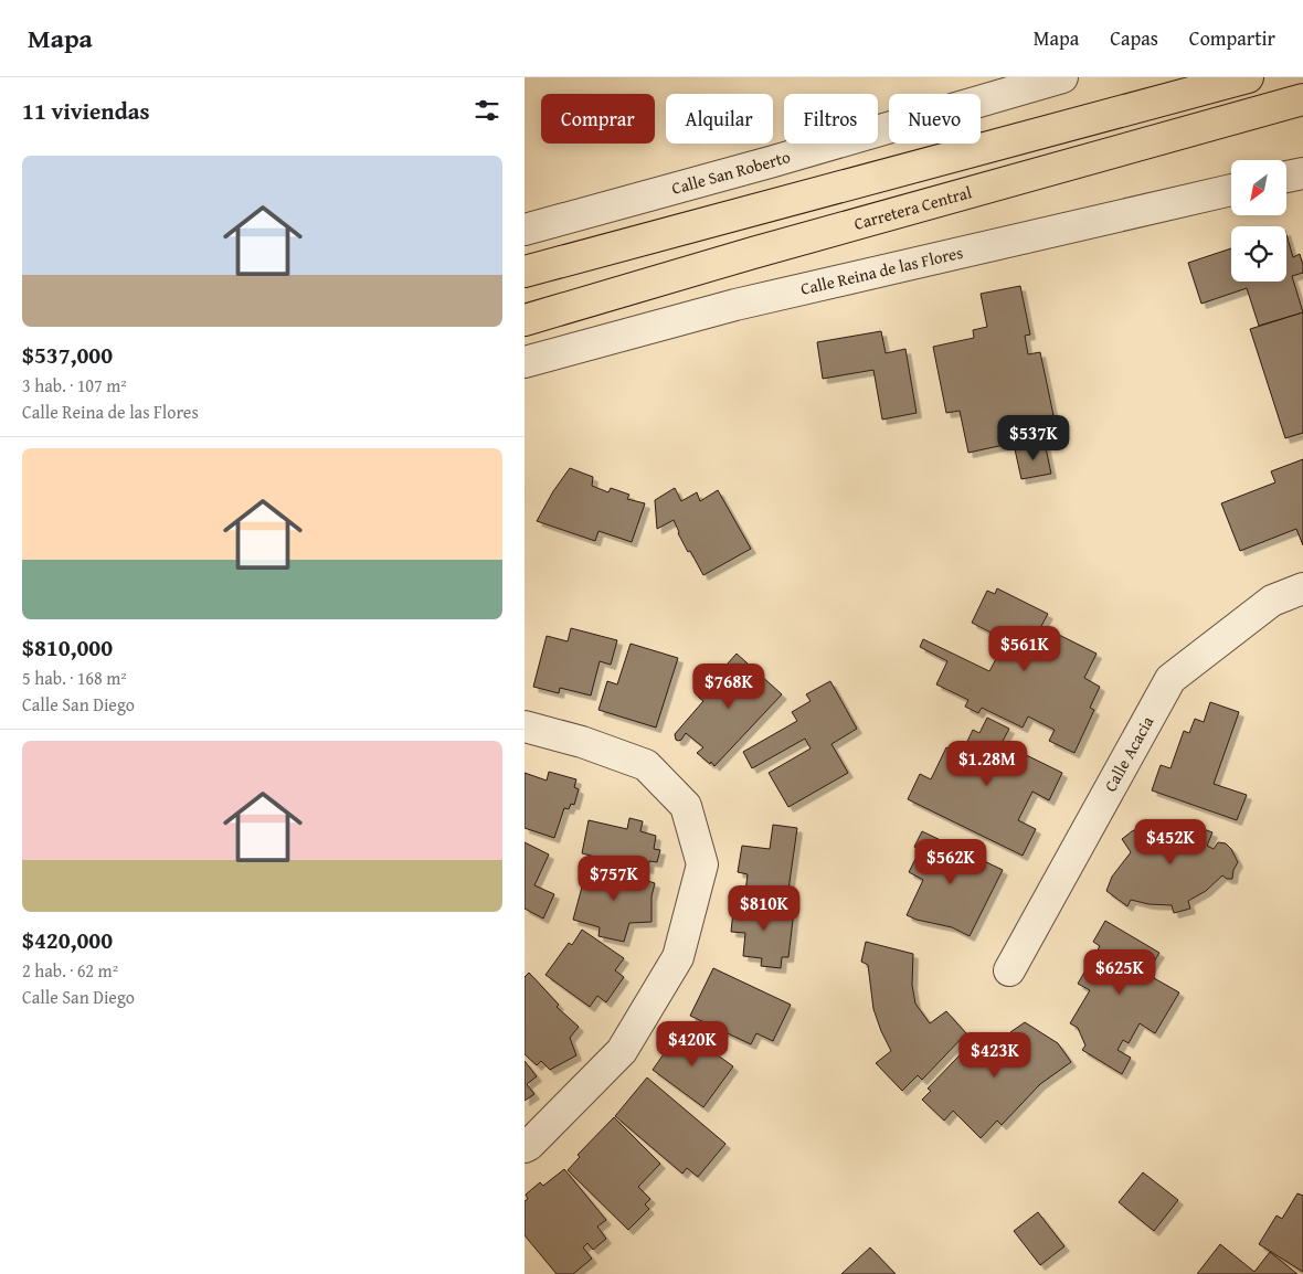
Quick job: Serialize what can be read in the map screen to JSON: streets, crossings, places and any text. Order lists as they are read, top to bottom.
{
  "streets": {
    "highway": ["Carretera Central"],
    "street": ["Calle San Roberto", "Calle Reina de las Flores", "Calle Acacia"]
  },
  "north": "bottom left",
  "page": {
    "header": "Mapa",
    "nav": ["Mapa", "Capas", "Compartir"],
    "heading": "11 viviendas",
    "chip": [
      "Comprar",
      "Alquilar",
      "Filtros",
      "Nuevo"
    ],
    "list": [
      {
        "name": "$537,000",
        "note": "3 hab. · 107 m² · Calle Reina de las Flores"
      },
      {
        "name": "$810,000",
        "note": "5 hab. · 168 m² · Calle San Diego"
      },
      {
        "name": "$420,000",
        "note": "2 hab. · 62 m² · Calle San Diego"
      }
    ],
    "price": [
      "$537K",
      "$561K",
      "$768K",
      "$1.28M",
      "$452K",
      "$562K",
      "$757K",
      "$810K",
      "$625K",
      "$420K",
      "$423K"
    ]
  }
}
